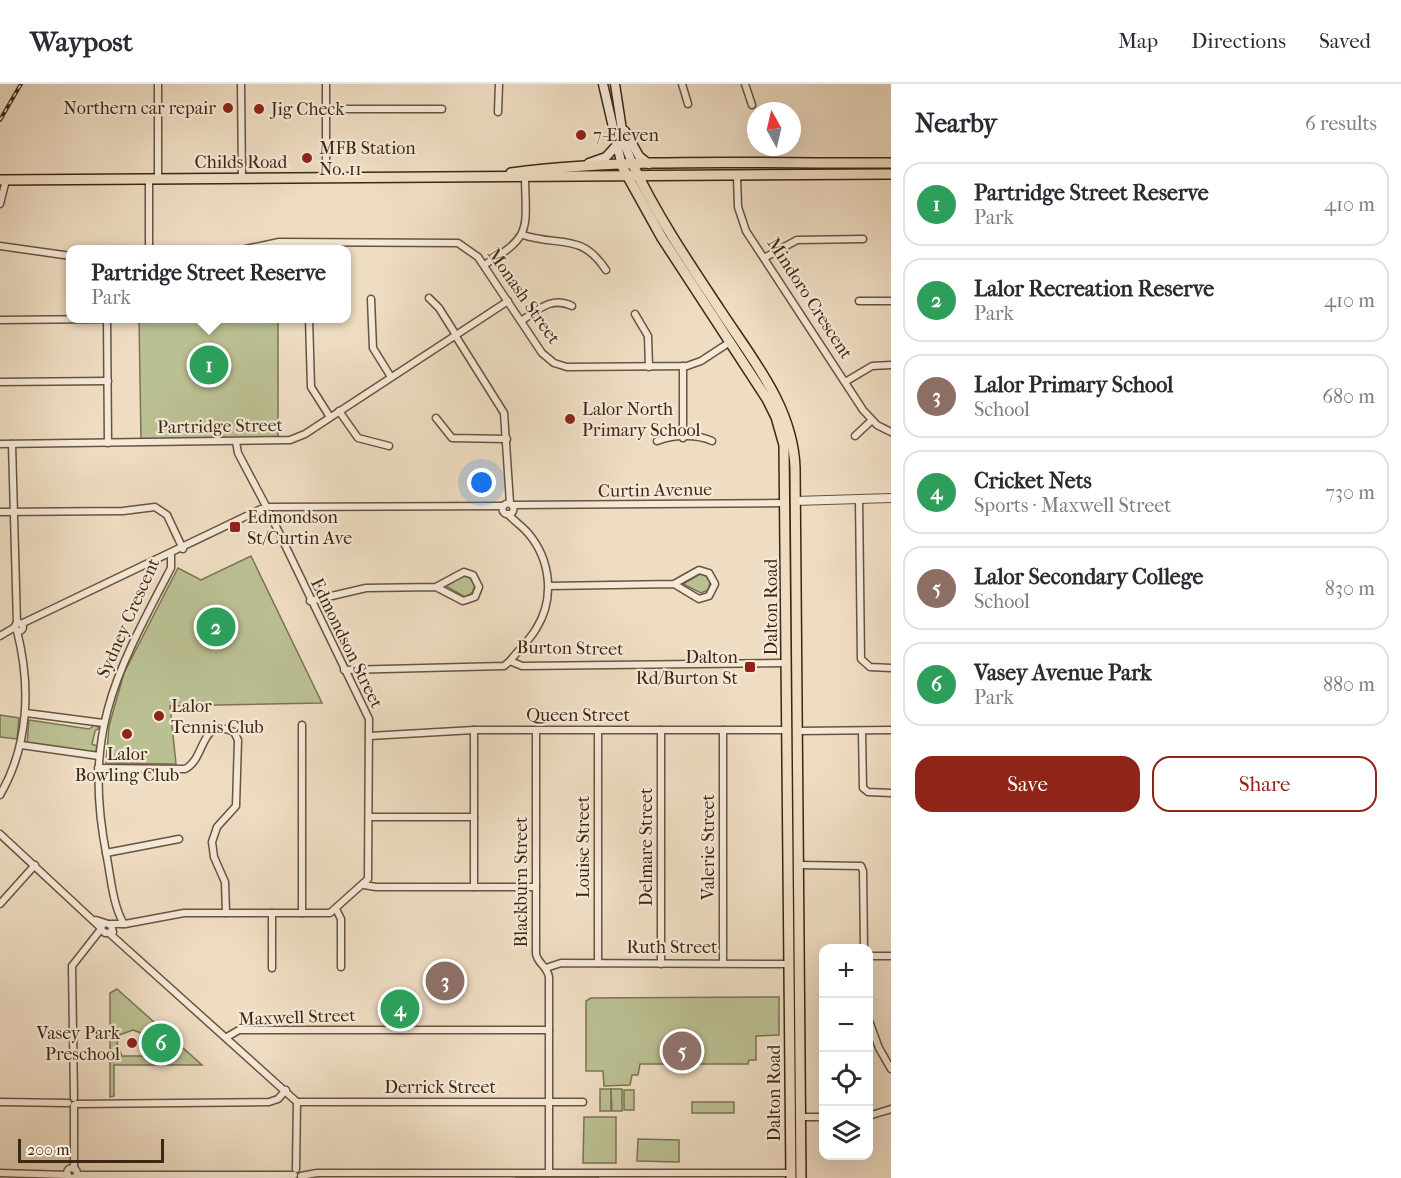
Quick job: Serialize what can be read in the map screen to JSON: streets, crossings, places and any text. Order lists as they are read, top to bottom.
{
  "streets": {
    "main road": ["Childs Road", "Mindoro Crescent", "Dalton Road"],
    "street": [
      "Monash Street",
      "Partridge Street",
      "Curtin Avenue",
      "Sydney Crescent",
      "Edmondson Street",
      "Burton Street",
      "Queen Street",
      "Louise Street",
      "Delmare Street",
      "Valerie Street",
      "Blackburn Street",
      "Ruth Street",
      "Maxwell Street",
      "Derrick Street"
    ]
  },
  "crossings": [
    ["Childs Road", "Mindoro Crescent"],
    ["Childs Road", "Dalton Road"],
    ["Monash Street", "Partridge Street"],
    ["Monash Street", "Dalton Road"],
    ["Partridge Street", "Edmondson Street"],
    ["Curtin Avenue", "Dalton Road"],
    ["Dalton Road", "Burton Street"],
    ["Dalton Road", "Queen Street"],
    ["Dalton Road", "Ruth Street"],
    ["Edmondson Street", "Burton Street"],
    ["Edmondson Street", "Queen Street"],
    ["Queen Street", "Louise Street"],
    ["Queen Street", "Delmare Street"],
    ["Queen Street", "Valerie Street"],
    ["Queen Street", "Blackburn Street"],
    ["Louise Street", "Ruth Street"],
    ["Delmare Street", "Ruth Street"],
    ["Valerie Street", "Ruth Street"],
    ["Blackburn Street", "Ruth Street"],
    ["Blackburn Street", "Maxwell Street"],
    ["Blackburn Street", "Derrick Street"]
  ],
  "places": {
    "other": [
      "Northern car repair",
      "Jig Check",
      "7-Eleven",
      "MFB Station No. 11",
      "Lalor North Primary School",
      "Lalor Tennis Club",
      "Lalor Bowling Club",
      "Vasey Park Preschool"
    ],
    "transit": ["Edmondson St/Curtin Ave", "Dalton Rd/Burton St"]
  },
  "scale_bar": "200 m",
  "north": "top",
  "page": {
    "header": "Waypost",
    "nav": ["Map", "Directions", "Saved"],
    "heading": ["Nearby", "6 results"],
    "list": [
      {
        "mark": "1",
        "name": "Partridge Street Reserve",
        "note": "Park",
        "value": "410 m"
      },
      {
        "mark": "2",
        "name": "Lalor Recreation Reserve",
        "note": "Park",
        "value": "410 m"
      },
      {
        "mark": "3",
        "name": "Lalor Primary School",
        "note": "School",
        "value": "680 m"
      },
      {
        "mark": "4",
        "name": "Cricket Nets",
        "note": "Sports · Maxwell Street",
        "value": "730 m"
      },
      {
        "mark": "5",
        "name": "Lalor Secondary College",
        "note": "School",
        "value": "830 m"
      },
      {
        "mark": "6",
        "name": "Vasey Avenue Park",
        "note": "Park",
        "value": "880 m"
      }
    ],
    "popup": ["Partridge Street Reserve", "Park"],
    "pins": [
      "1",
      "2",
      "3",
      "4",
      "6",
      "5"
    ],
    "buttons": ["Save", "Share"],
    "map_buttons": ["+", "−"],
    "scale": "200 m"
  }
}
